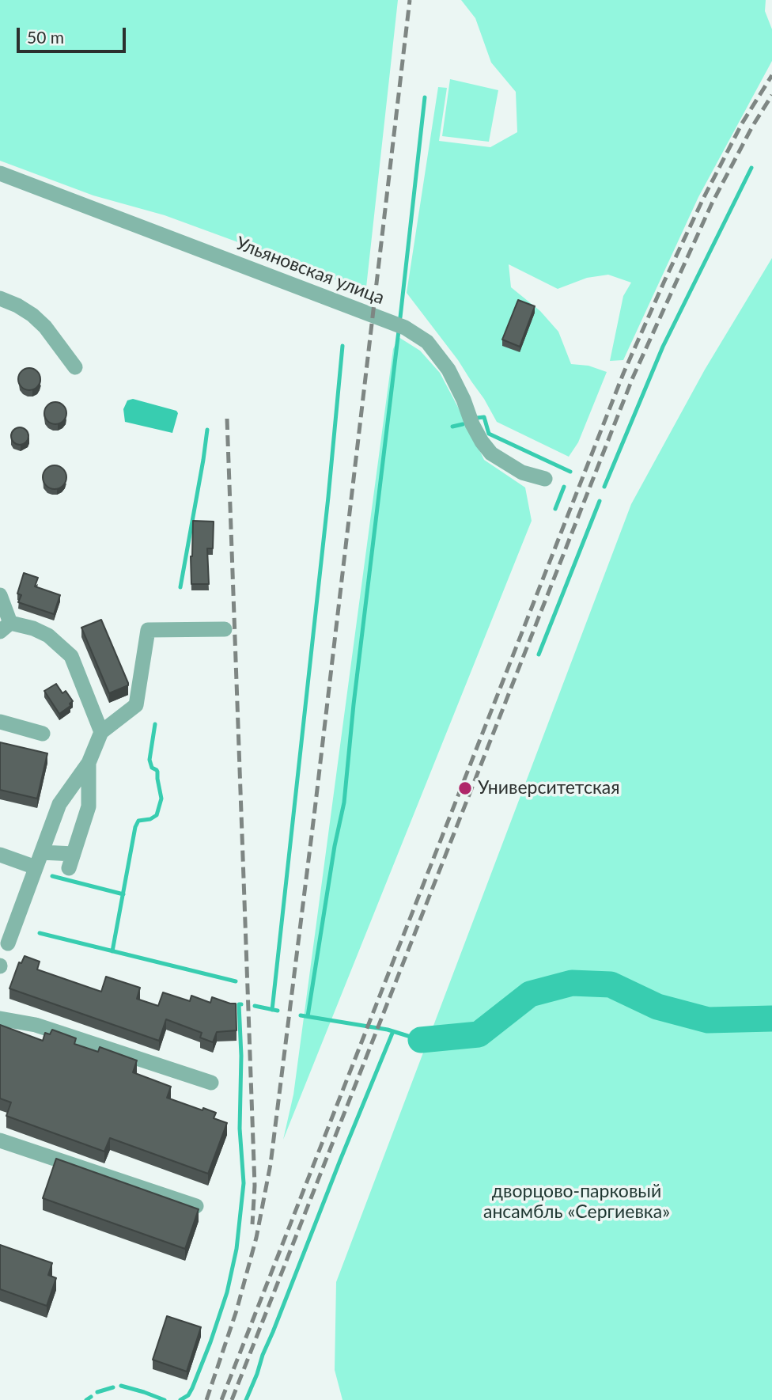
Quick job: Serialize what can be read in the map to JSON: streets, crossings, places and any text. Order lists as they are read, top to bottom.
{
  "streets": {
    "street": ["Ульяновская улица"]
  },
  "parks": ["дворцово-парковый ансамбль «Сергиевка»"],
  "places": ["Университетская"],
  "scale_bar": "50 m"
}
